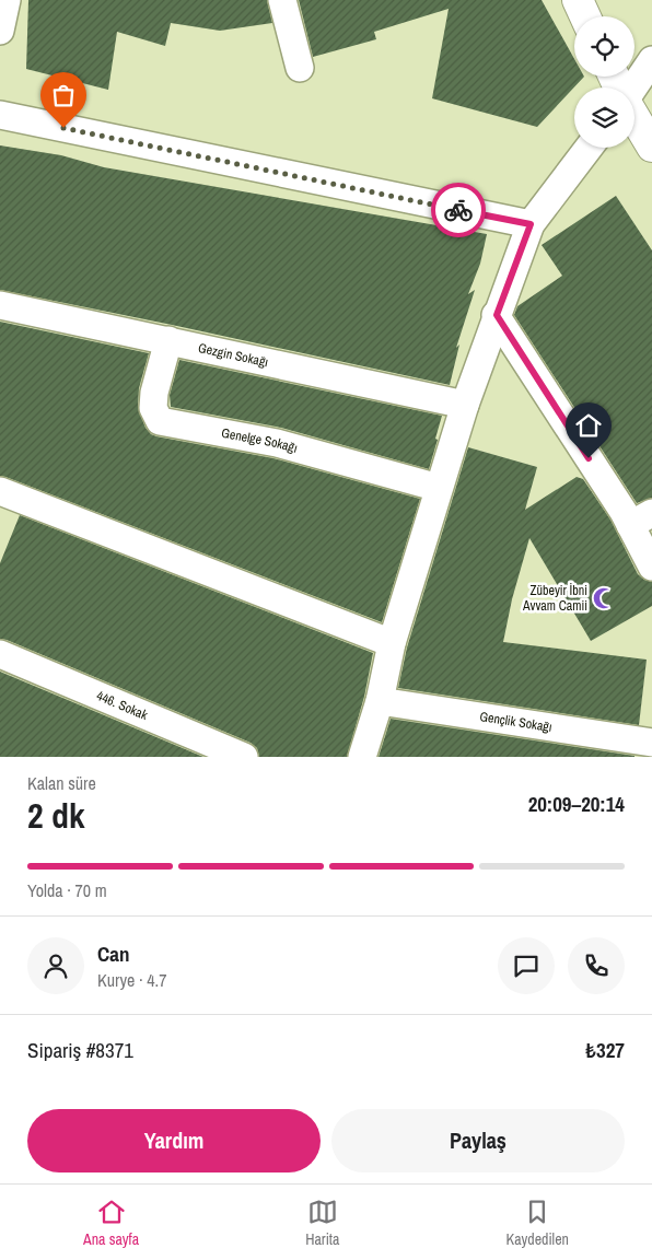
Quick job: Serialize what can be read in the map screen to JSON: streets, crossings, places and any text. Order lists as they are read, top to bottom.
{
  "streets": {
    "street": [
      "Gezgin Sokağı",
      "Genelge Sokağı",
      "446. Sokak",
      "Gençlik Sokağı"
    ]
  },
  "crossings": [
    ["Gezgin Sokağı", "Genelge Sokağı"]
  ],
  "places": {
    "mosque": ["Zübeyir İbni Avvam Camii"]
  },
  "page": {
    "heading": ["2 dk", "Kalan süre", "20:09–20:14"],
    "panel": [
      "Can",
      "Kurye · 4.7",
      "Sipariş #8371",
      "₺327"
    ],
    "bar": "Yolda · 70 m",
    "buttons": ["Yardım", "Paylaş"],
    "tabs": ["Ana sayfa", "Harita", "Kaydedilen"]
  }
}
